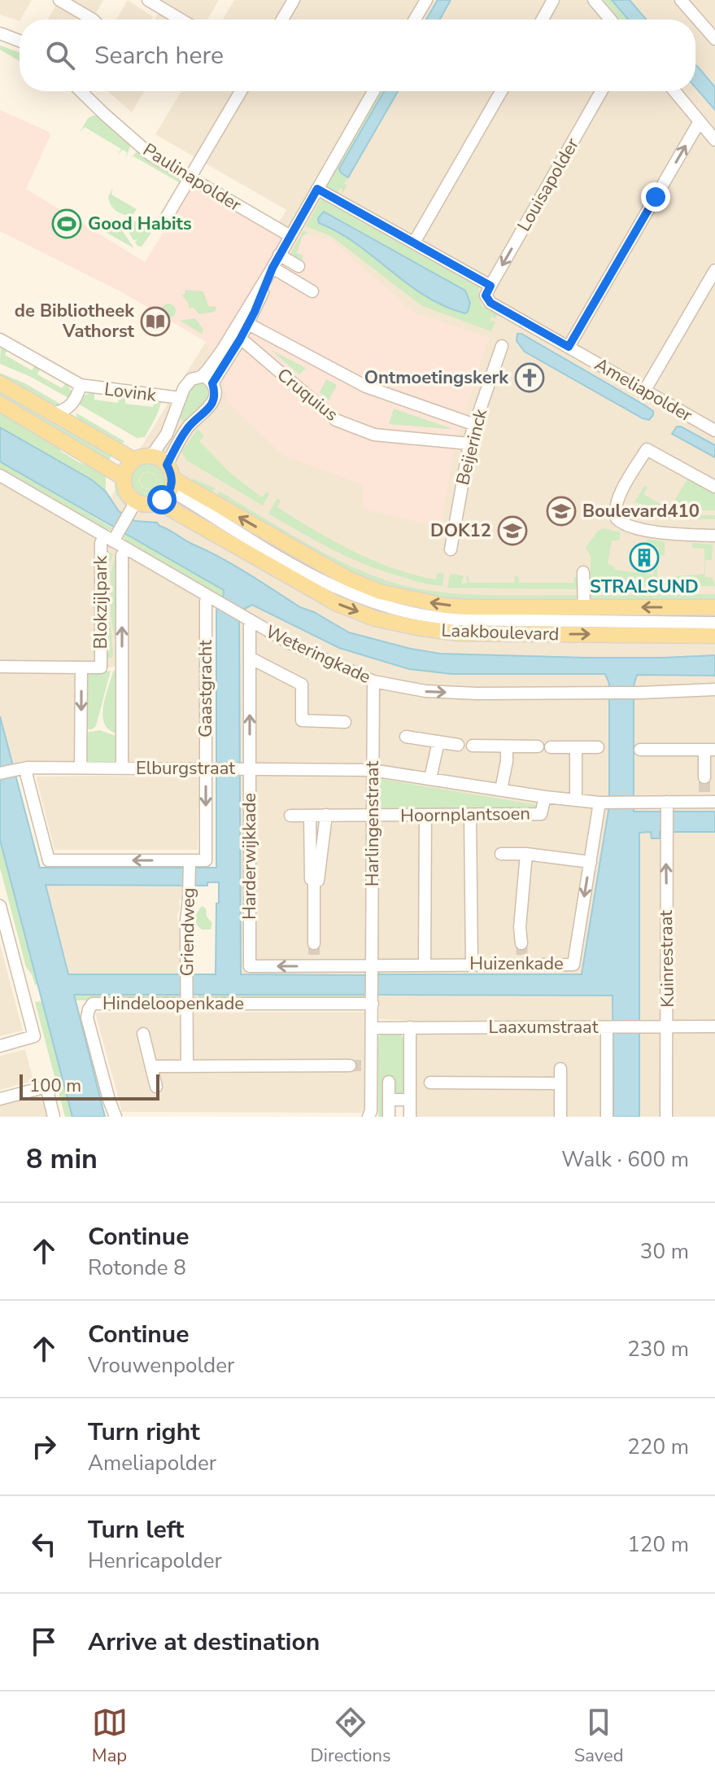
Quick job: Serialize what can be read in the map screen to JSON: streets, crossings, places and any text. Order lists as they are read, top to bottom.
{
  "streets": {
    "main road": ["Laakboulevard"],
    "street": [
      "Paulinapolder",
      "Louisapolder",
      "Ameliapolder",
      "Lovink",
      "Cruquius",
      "Beijerinck",
      "Blokzijlpark",
      "Weteringkade",
      "Gaastgracht",
      "Elburgstraat",
      "Hoornplantsoen",
      "Harlingenstraat",
      "Harderwijkkade",
      "Griendweg",
      "Kuinrestraat",
      "Huizenkade",
      "Hindeloopenkade",
      "Laaxumstraat"
    ]
  },
  "crossings": [
    ["Louisapolder", "Ameliapolder"],
    ["Cruquius", "Beijerinck"],
    ["Blokzijlpark", "Laakboulevard"],
    ["Blokzijlpark", "Weteringkade"],
    ["Blokzijlpark", "Elburgstraat"],
    ["Weteringkade", "Gaastgracht"],
    ["Weteringkade", "Harlingenstraat"],
    ["Weteringkade", "Harderwijkkade"],
    ["Gaastgracht", "Elburgstraat"],
    ["Gaastgracht", "Griendweg"],
    ["Elburgstraat", "Hoornplantsoen"],
    ["Elburgstraat", "Harlingenstraat"],
    ["Elburgstraat", "Harderwijkkade"],
    ["Hoornplantsoen", "Harlingenstraat"],
    ["Hoornplantsoen", "Kuinrestraat"],
    ["Hoornplantsoen", "Huizenkade"],
    ["Harlingenstraat", "Harderwijkkade"],
    ["Harlingenstraat", "Huizenkade"],
    ["Harderwijkkade", "Huizenkade"],
    ["Griendweg", "Hindeloopenkade"],
    ["Kuinrestraat", "Laaxumstraat"]
  ],
  "one_way": ["Kuinrestraat"],
  "places": {
    "sports": ["Good Habits"],
    "library": ["de Bibliotheek Vathorst"],
    "church": ["Ontmoetingskerk"],
    "school or university": ["Boulevard410", "DOK12"],
    "building": ["STRALSUND"]
  },
  "scale_bar": "100 m",
  "page": {
    "search": "Search here",
    "scale": "100 m",
    "heading": ["8 min", "Walk · 600 m"],
    "list": [
      ["Continue", "Rotonde 8", "30 m"],
      ["Continue", "Vrouwenpolder", "230 m"],
      ["Turn right", "Ameliapolder", "220 m"],
      ["Turn left", "Henricapolder", "120 m"],
      "Arrive at destination"
    ],
    "nav": ["Map", "Directions", "Saved"]
  }
}
